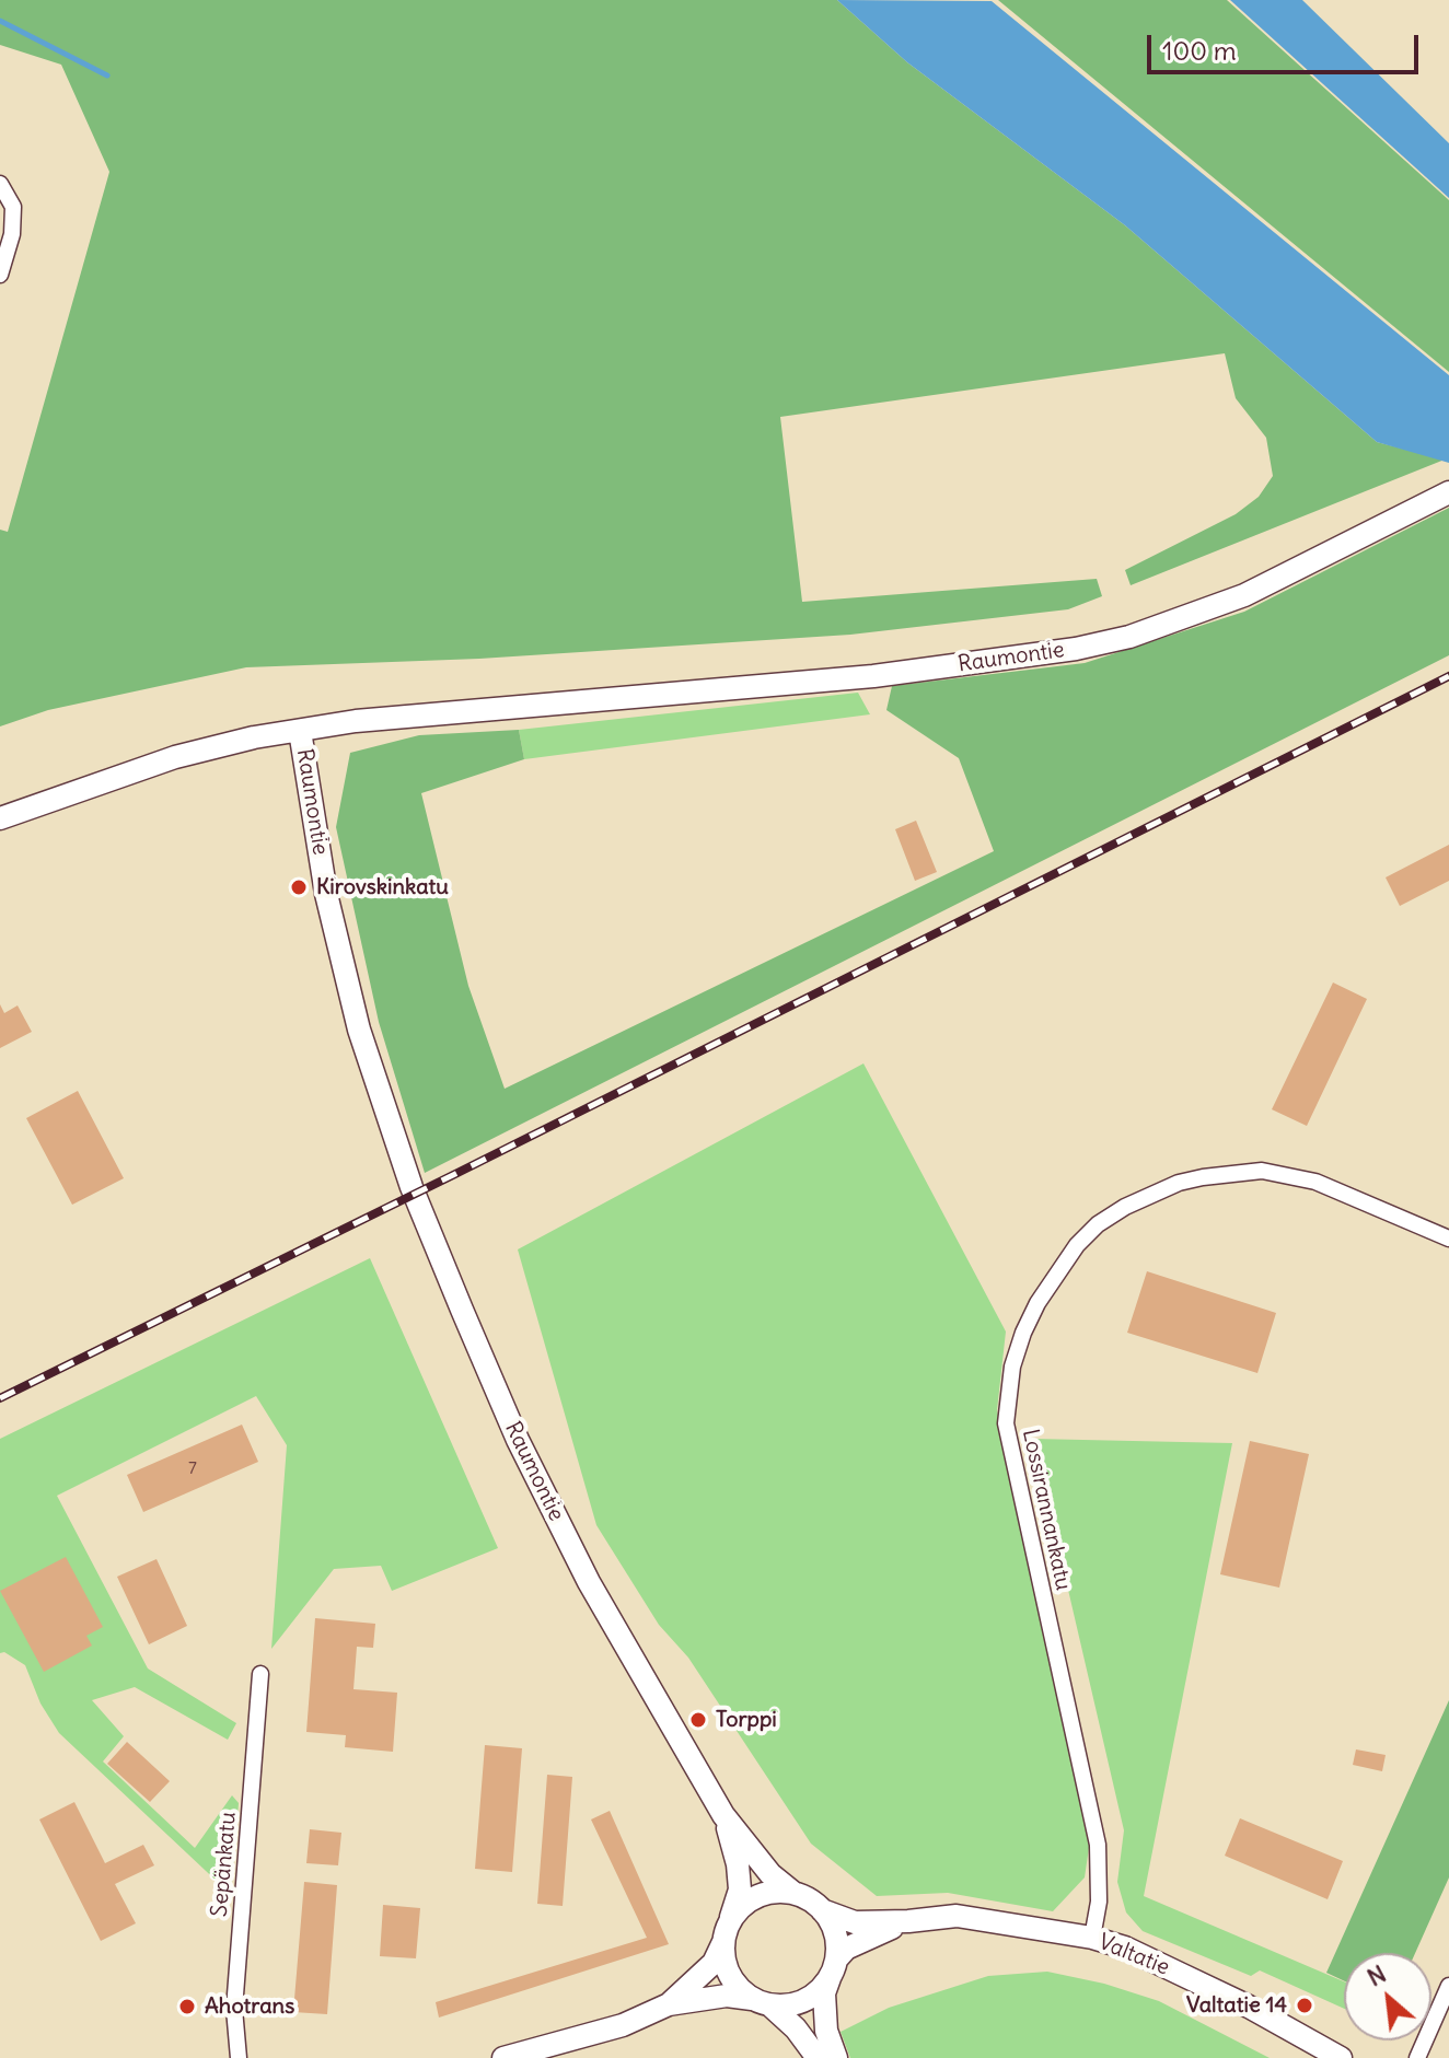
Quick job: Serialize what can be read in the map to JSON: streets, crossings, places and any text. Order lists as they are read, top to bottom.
{
  "streets": {
    "street": [
      "Raumontie",
      "Lossirannankatu",
      "Sepänkatu",
      "Valtatie"
    ]
  },
  "crossings": [
    ["Raumontie", "Valtatie"],
    ["Lossirannankatu", "Valtatie"]
  ],
  "places": [
    "Kirovskinkatu",
    "Torppi",
    "Valtatie 14",
    "Ahotrans"
  ],
  "house_numbers": ["7"],
  "scale_bar": "100 m",
  "north": "top left"
}
